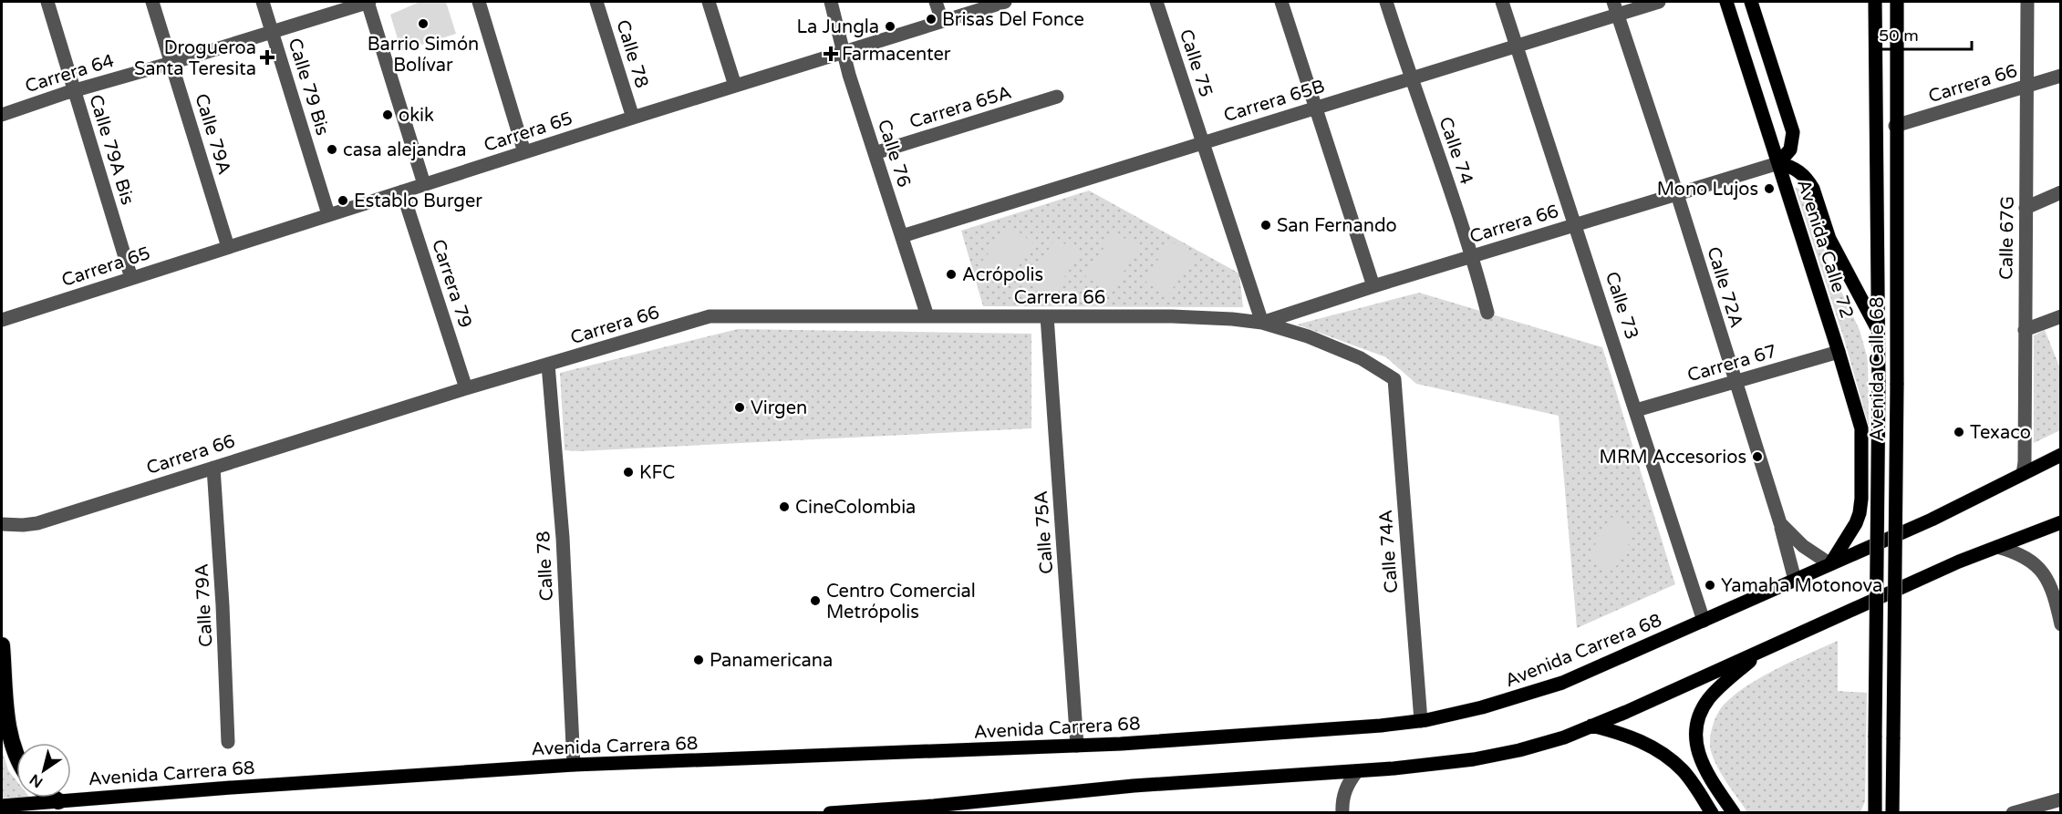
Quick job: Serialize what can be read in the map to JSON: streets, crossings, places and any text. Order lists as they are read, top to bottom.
{
  "streets": {
    "main road": ["Avenida Calle 72", "Avenida Calle 68", "Avenida Carrera 68"],
    "street": [
      "Calle 78",
      "Calle 75",
      "Carrera 64",
      "Carrera 66",
      "Calle 79 Bis",
      "Carrera 65B",
      "Carrera 65A",
      "Carrera 65",
      "Calle 79A",
      "Calle 79A Bis",
      "Calle 74",
      "Calle 76",
      "Calle 67G",
      "Carrera 79",
      "Calle 72A",
      "Calle 73",
      "Carrera 67",
      "Calle 75A",
      "Calle 74A"
    ]
  },
  "crossings": [
    ["Calle 78", "Carrera 66"],
    ["Calle 78", "Carrera 65"],
    ["Calle 78", "Avenida Carrera 68"],
    ["Calle 75", "Carrera 66"],
    ["Calle 75", "Carrera 65B"],
    ["Carrera 64", "Calle 79 Bis"],
    ["Carrera 64", "Calle 79A"],
    ["Carrera 64", "Calle 79A Bis"],
    ["Carrera 66", "Calle 79A"],
    ["Carrera 66", "Calle 74"],
    ["Carrera 66", "Calle 76"],
    ["Carrera 66", "Calle 67G"],
    ["Carrera 66", "Avenida Calle 72"],
    ["Carrera 66", "Carrera 79"],
    ["Carrera 66", "Calle 72A"],
    ["Carrera 66", "Calle 73"],
    ["Carrera 66", "Avenida Calle 68"],
    ["Carrera 66", "Calle 75A"],
    ["Carrera 66", "Calle 74A"],
    ["Calle 79 Bis", "Carrera 65"],
    ["Carrera 65B", "Calle 74"],
    ["Carrera 65B", "Calle 76"],
    ["Carrera 65B", "Calle 72A"],
    ["Carrera 65B", "Calle 73"],
    ["Carrera 65A", "Calle 76"],
    ["Carrera 65", "Calle 79A"],
    ["Carrera 65", "Calle 79A Bis"],
    ["Carrera 65", "Calle 76"],
    ["Carrera 65", "Carrera 79"],
    ["Calle 67G", "Avenida Carrera 68"],
    ["Avenida Calle 72", "Calle 72A"],
    ["Avenida Calle 72", "Carrera 67"],
    ["Avenida Calle 72", "Avenida Calle 68"],
    ["Avenida Calle 72", "Avenida Carrera 68"],
    ["Calle 72A", "Carrera 67"],
    ["Calle 72A", "Avenida Carrera 68"],
    ["Calle 73", "Carrera 67"],
    ["Calle 73", "Avenida Carrera 68"],
    ["Calle 75A", "Avenida Carrera 68"],
    ["Calle 74A", "Avenida Carrera 68"]
  ],
  "places": {
    "other": [
      "Brisas Del Fonce",
      "Barrio Simón Bolívar",
      "La Jungla",
      "okik",
      "casa alejandra",
      "Mono Lujos",
      "Establo Burger",
      "San Fernando",
      "Acrópolis",
      "Virgen",
      "Texaco",
      "MRM Accesorios",
      "KFC",
      "CineColombia",
      "Yamaha Motonova",
      "Centro Comercial Metrópolis",
      "Panamericana"
    ],
    "health": ["Farmacenter", "Drogueroa Santa Teresita"]
  },
  "scale_bar": "50 m",
  "north": "bottom left"
}
